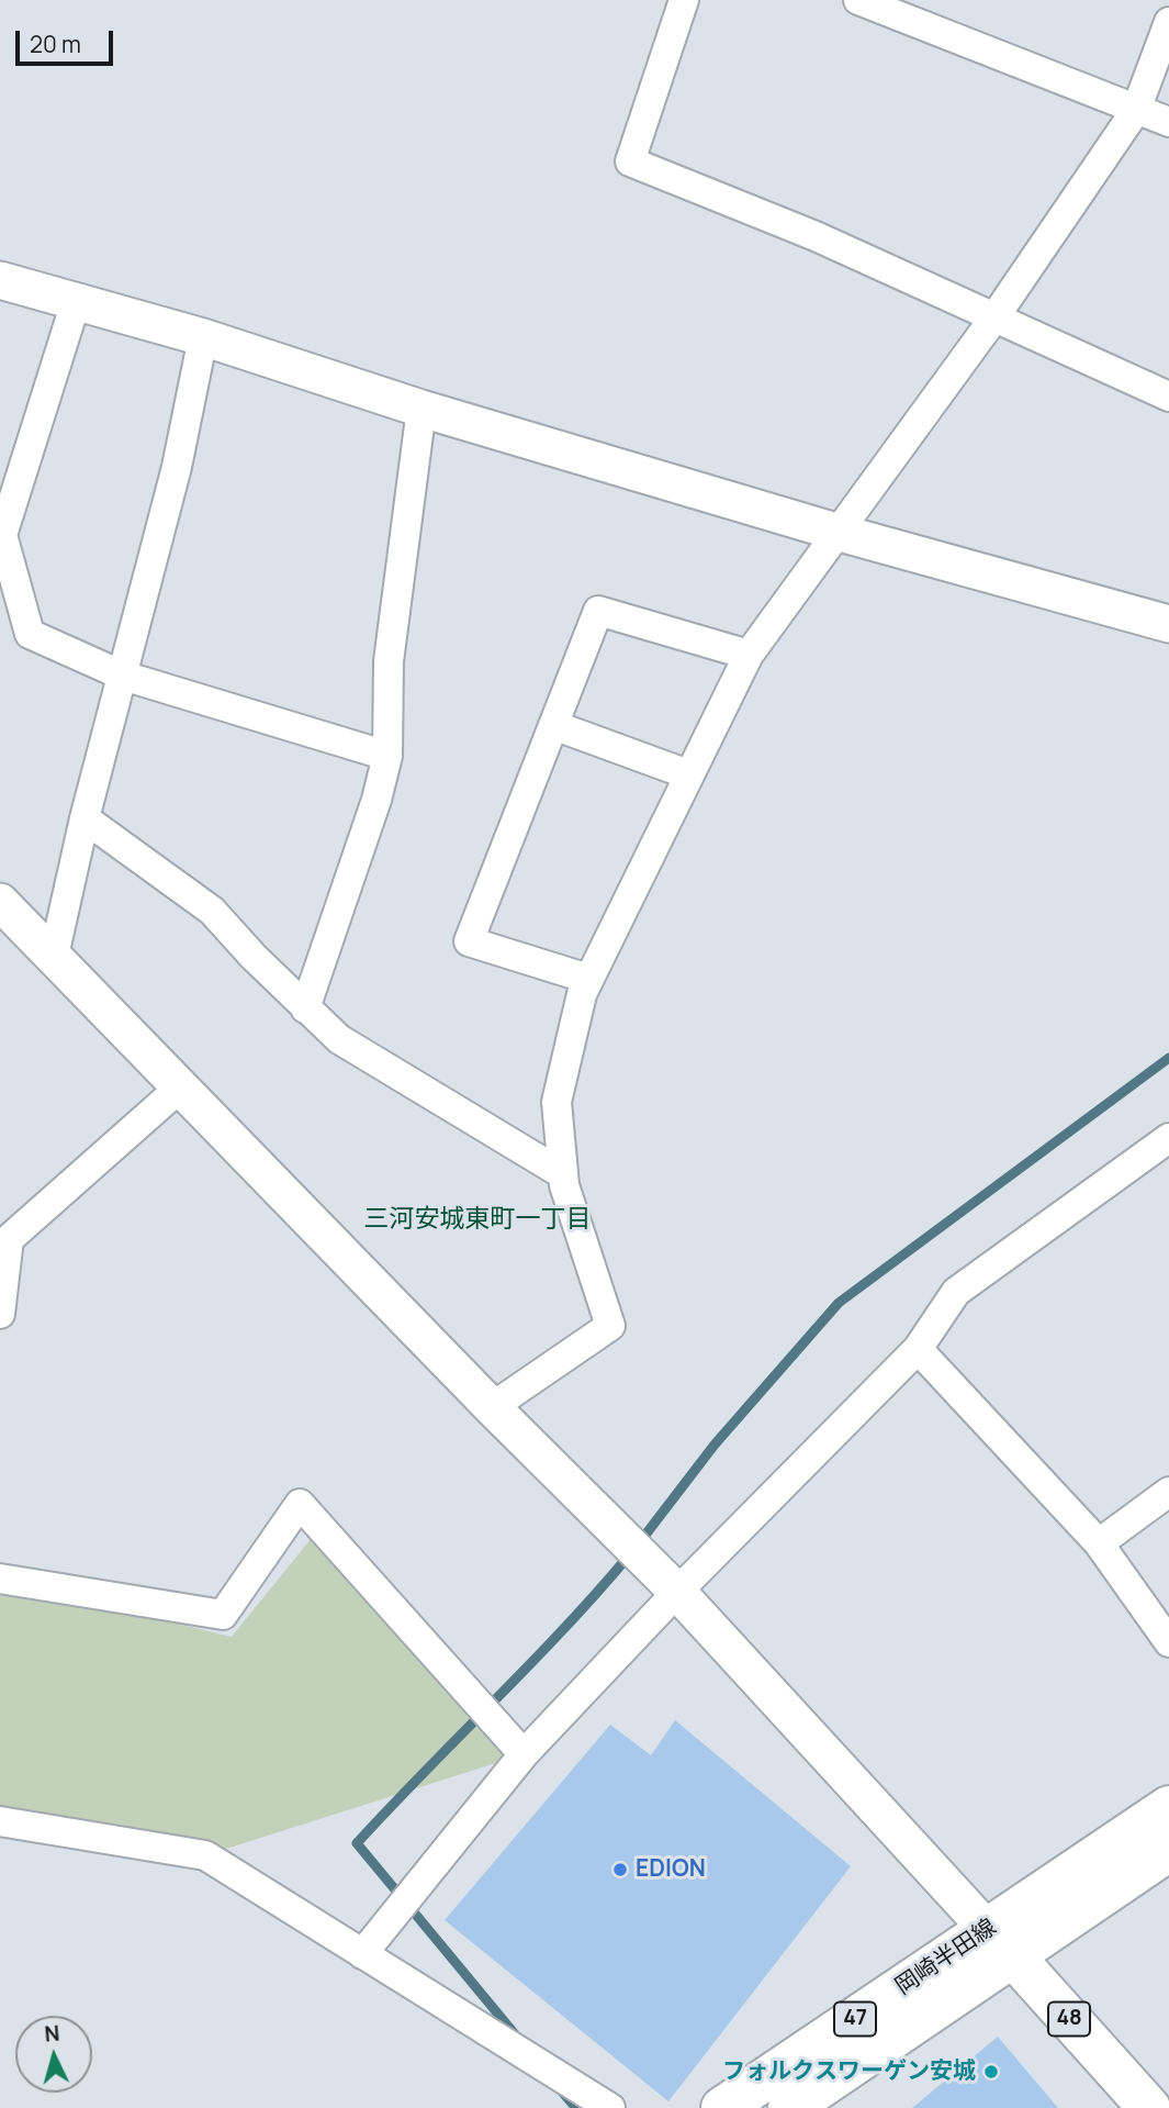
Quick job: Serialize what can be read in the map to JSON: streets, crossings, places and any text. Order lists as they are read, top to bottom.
{
  "streets": {
    "main road": ["岡崎半田線", "47", "48"]
  },
  "crossings": [
    ["岡崎半田線", "48"]
  ],
  "districts": ["三河安城東町一丁目"],
  "places": ["EDION", "フォルクスワーゲン安城"],
  "scale_bar": "20 m",
  "north": "top"
}
